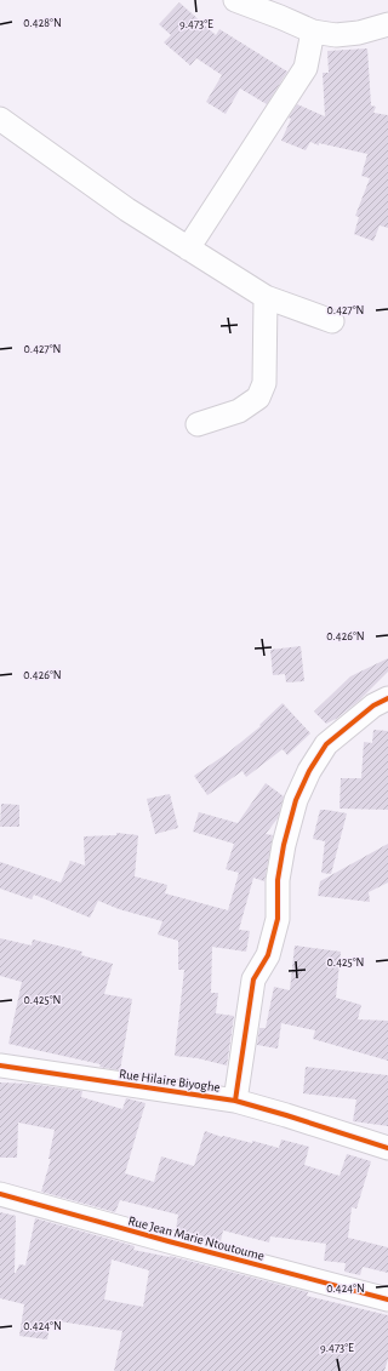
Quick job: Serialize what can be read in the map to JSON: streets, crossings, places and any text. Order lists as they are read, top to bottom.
{
  "streets": {
    "street": ["Rue Hilaire Biyoghe", "Rue Jean Marie Ntoutoume"]
  },
  "coordinates": [
    "0.428°N",
    "9.473°E",
    "0.427°N",
    "0.426°N",
    "0.425°N",
    "0.424°N"
  ]
}
